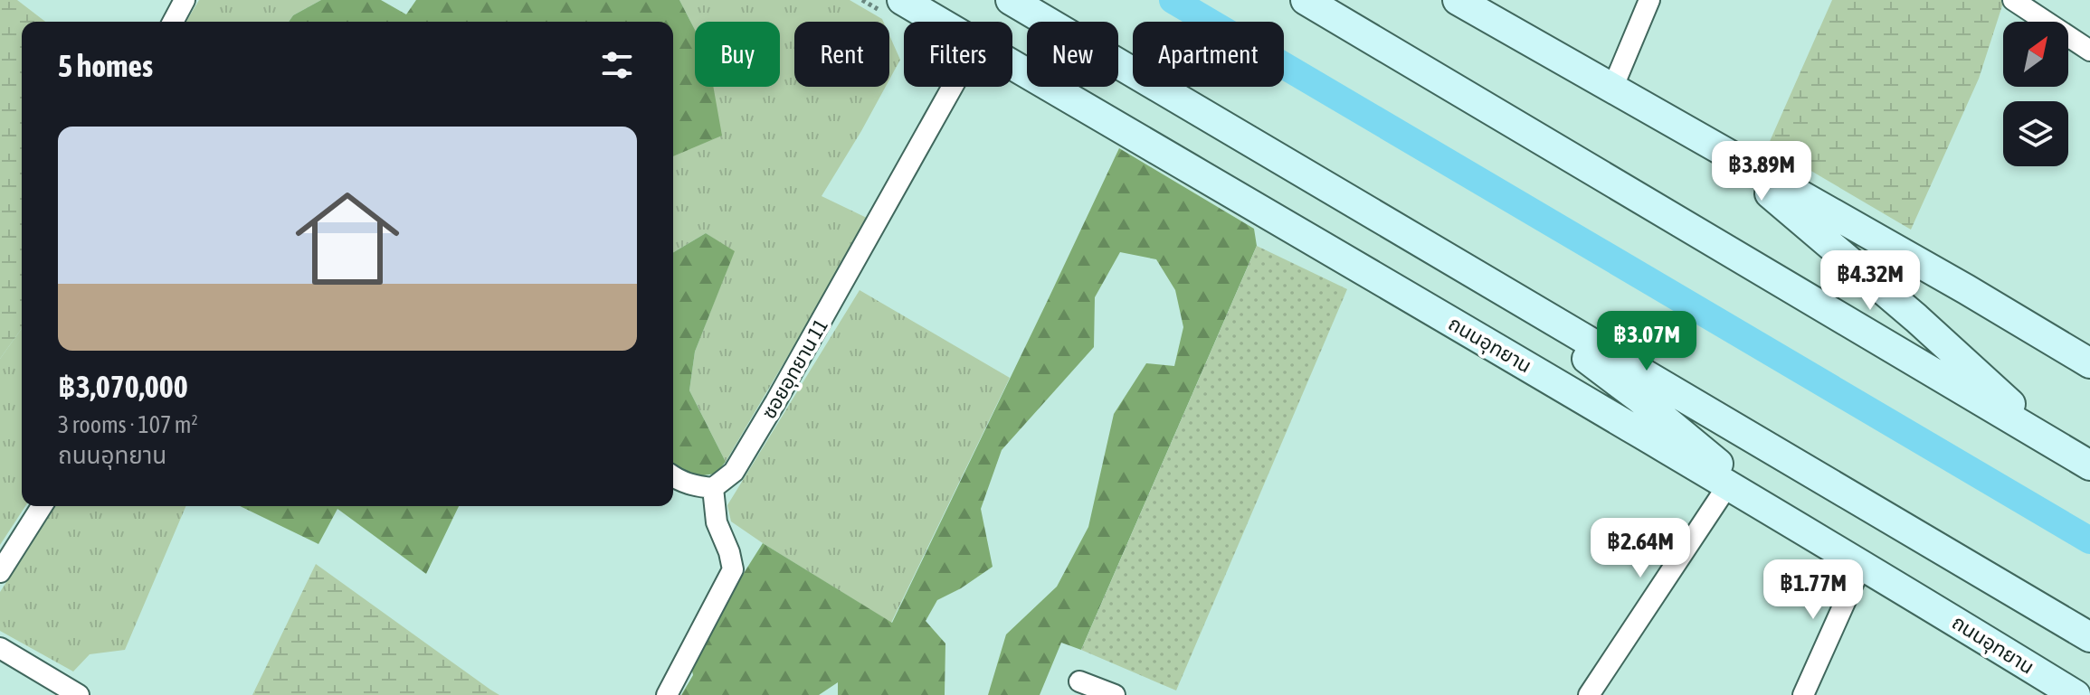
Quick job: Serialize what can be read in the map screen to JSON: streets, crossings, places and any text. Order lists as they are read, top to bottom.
{
  "streets": {
    "main road": ["ถนนอุทยาน"],
    "street": ["ซอยอุทยาน 11"]
  },
  "north": "top right",
  "page": {
    "chip": [
      "Buy",
      "Rent",
      "Filters",
      "New",
      "Apartment"
    ],
    "heading": "5 homes",
    "list": [
      {
        "name": "฿3,070,000",
        "note": "3 rooms · 107 m² · ถนนอุทยาน"
      }
    ],
    "price": [
      "฿3.89M",
      "฿4.32M",
      "฿3.07M",
      "฿2.64M",
      "฿1.77M"
    ]
  }
}
